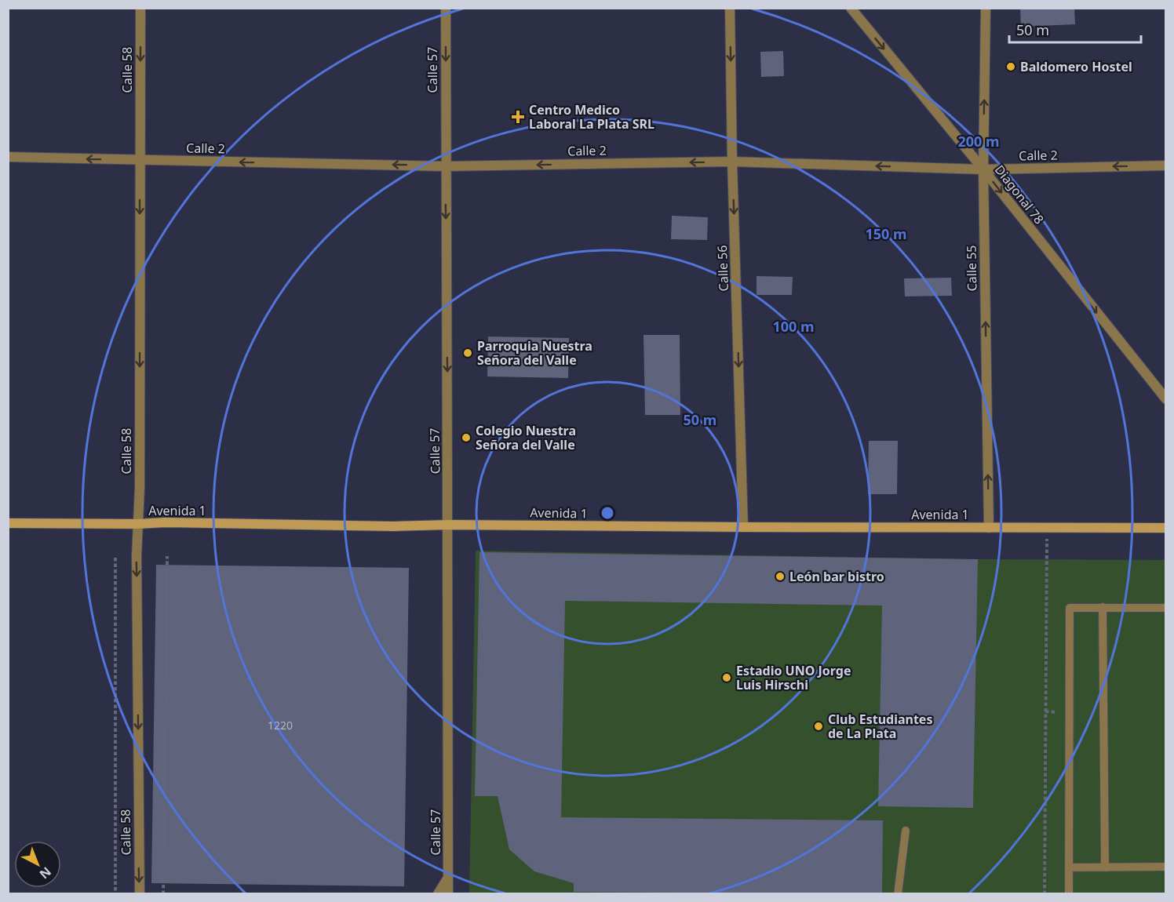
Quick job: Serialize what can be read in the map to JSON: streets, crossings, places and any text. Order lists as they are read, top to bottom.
{
  "streets": {
    "main road": ["Avenida 1"],
    "street": [
      "Calle 58",
      "Calle 57",
      "Calle 2",
      "Diagonal 78",
      "Calle 56",
      "Calle 55"
    ]
  },
  "crossings": [
    ["Calle 58", "Calle 2"],
    ["Calle 58", "Avenida 1"],
    ["Calle 57", "Calle 2"],
    ["Calle 57", "Avenida 1"],
    ["Calle 2", "Diagonal 78"],
    ["Calle 2", "Calle 56"],
    ["Calle 2", "Calle 55"],
    ["Diagonal 78", "Calle 55"],
    ["Calle 56", "Avenida 1"],
    ["Calle 55", "Avenida 1"]
  ],
  "one_way": [
    "Calle 58",
    "Calle 57",
    "Calle 2",
    "Diagonal 78",
    "Calle 56",
    "Calle 55"
  ],
  "places": {
    "other": [
      "Baldomero Hostel",
      "Parroquia Nuestra Señora del Valle",
      "Colegio Nuestra Señora del Valle",
      "León bar bistro",
      "Estadio UNO Jorge Luis Hirschi",
      "Club Estudiantes de La Plata"
    ],
    "health": ["Centro Medico Laboral La Plata SRL"]
  },
  "house_numbers": ["1220"],
  "scale_bar": "50 m",
  "north": "bottom right",
  "rings": [
    "200 m",
    "150 m",
    "100 m",
    "50 m"
  ]
}
